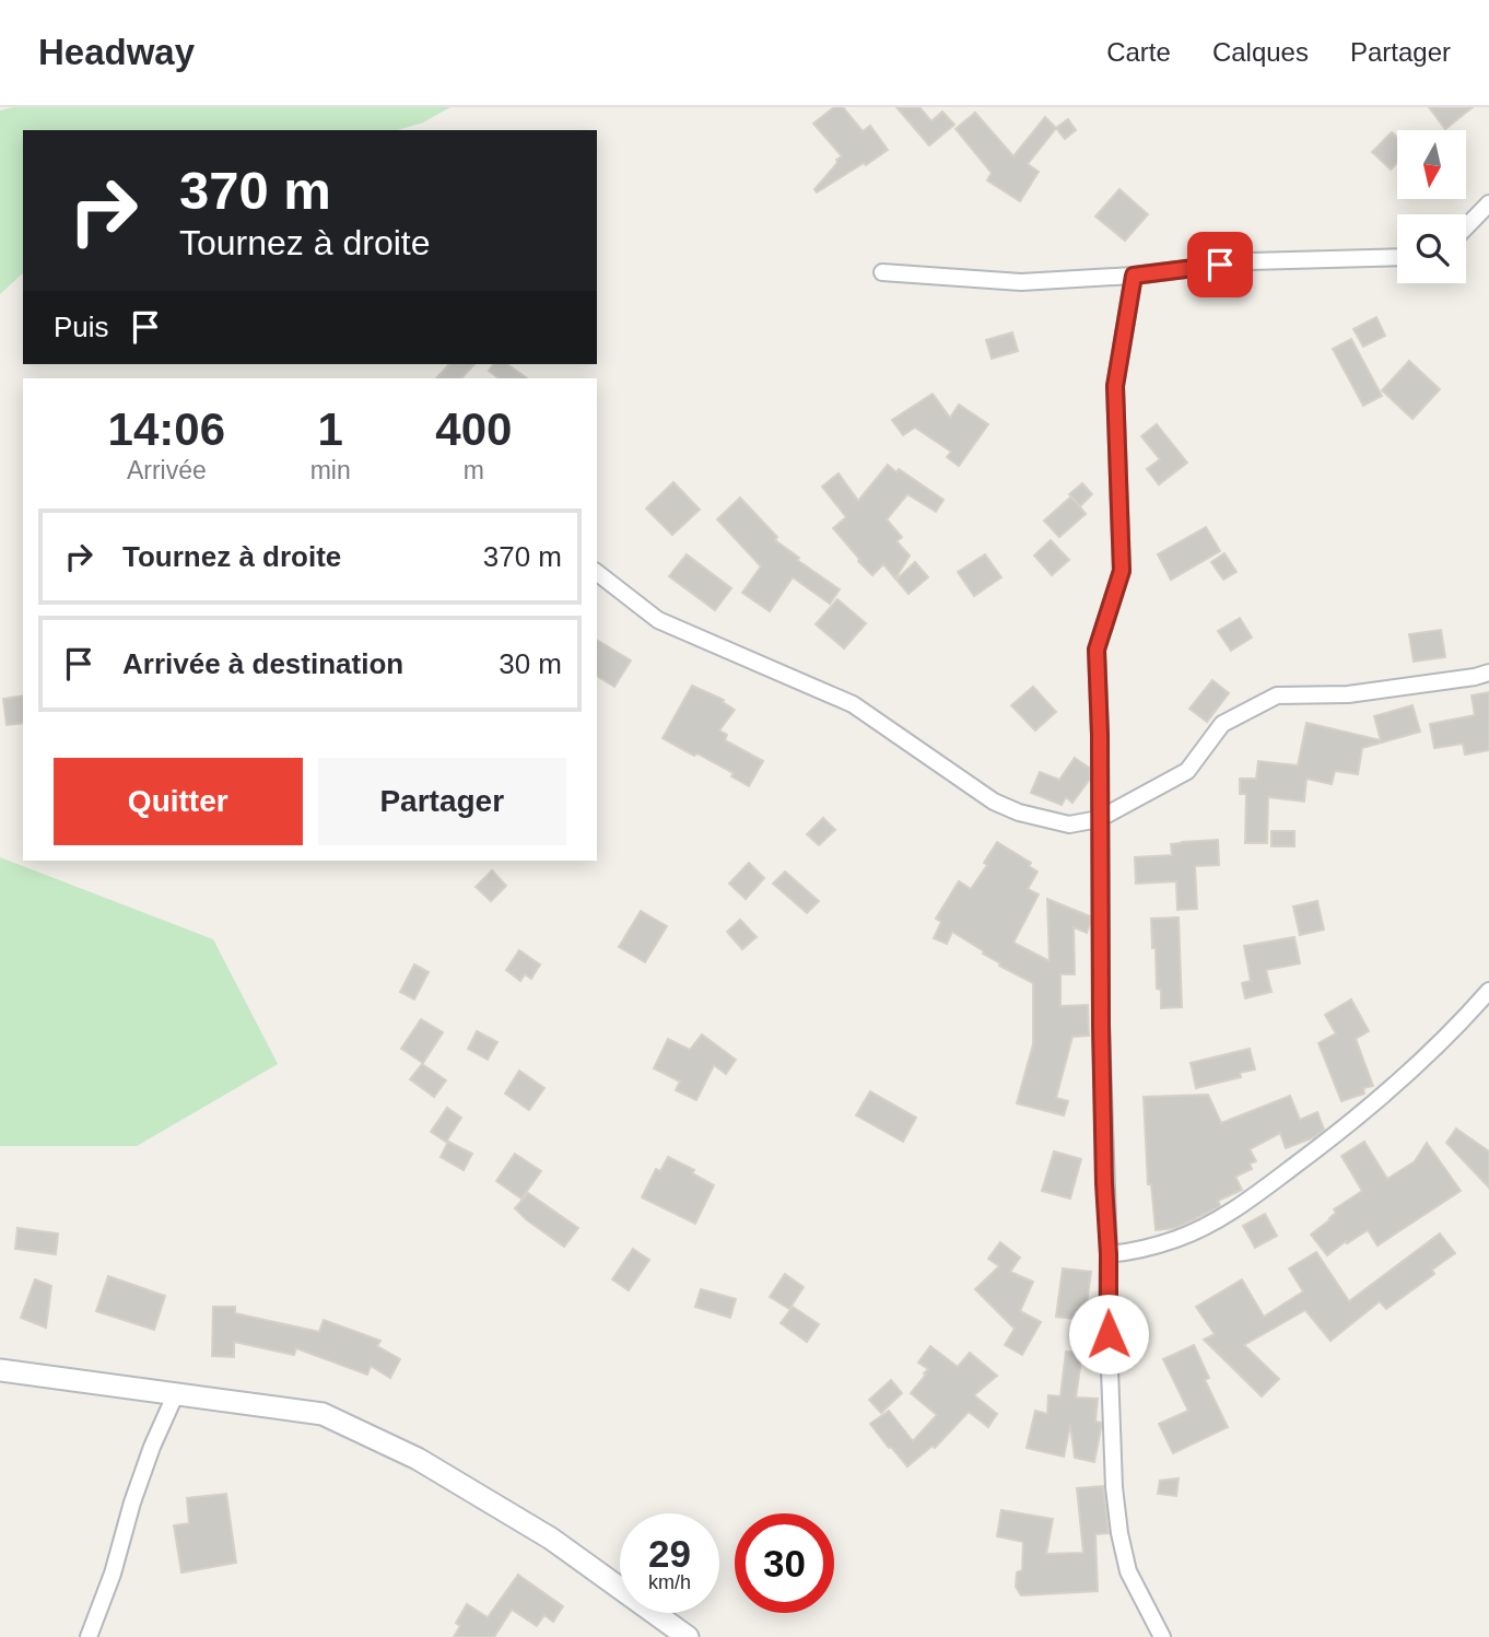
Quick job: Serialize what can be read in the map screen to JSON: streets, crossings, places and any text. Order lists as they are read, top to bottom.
{
  "north": "bottom",
  "page": {
    "header": "Headway",
    "nav": ["Carte", "Calques", "Partager"],
    "turn": ["370 m", "Tournez à droite"],
    "then": "Puis",
    "eta": [
      "14:06",
      "Arrivée",
      "1",
      "min",
      "400",
      "m"
    ],
    "list": [
      {
        "name": "Tournez à droite",
        "value": "370 m"
      },
      {
        "name": "Arrivée à destination",
        "value": "30 m"
      }
    ],
    "buttons": ["Quitter", "Partager"],
    "speed": "29 km/h",
    "limit": "30"
  }
}
